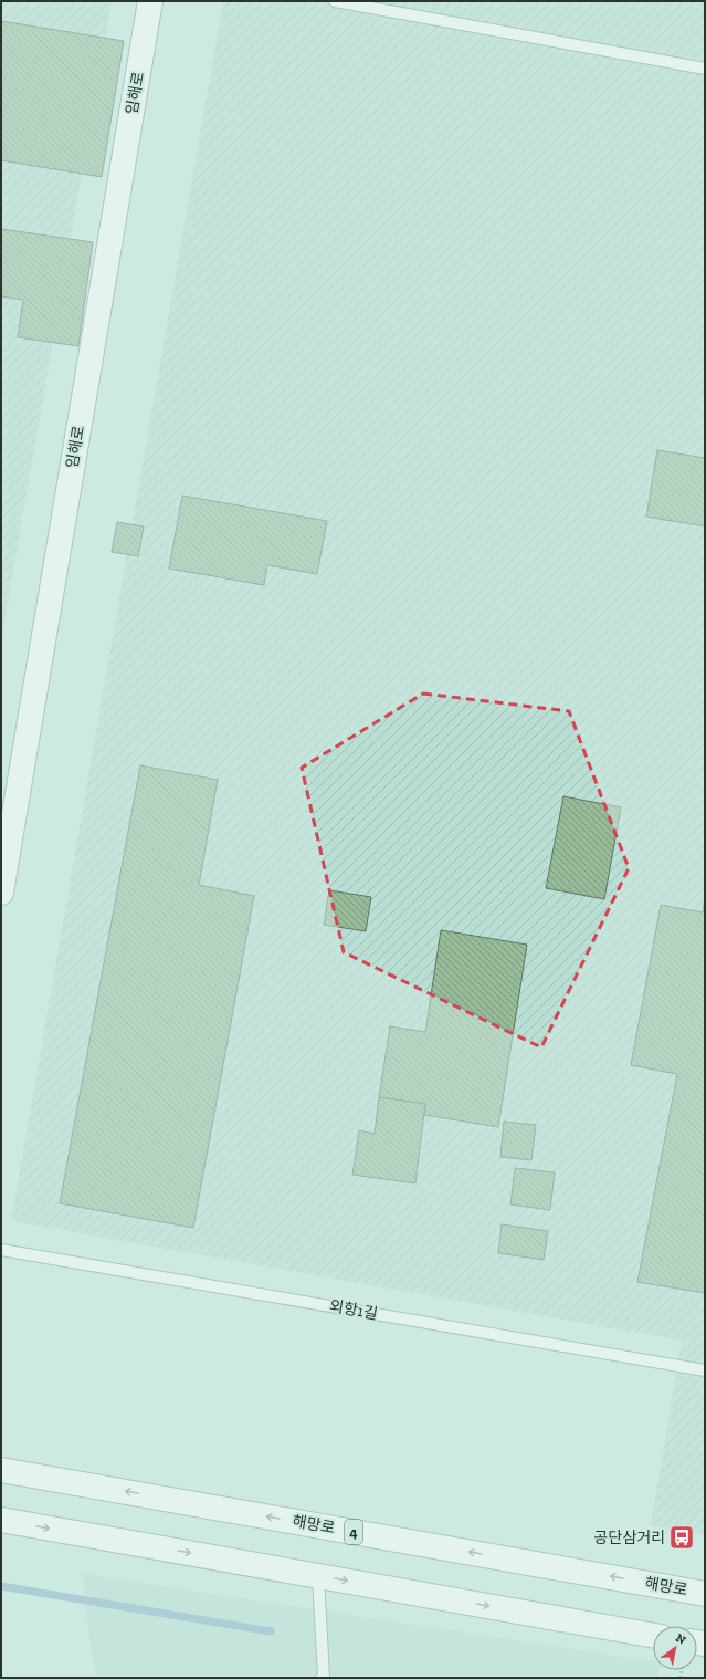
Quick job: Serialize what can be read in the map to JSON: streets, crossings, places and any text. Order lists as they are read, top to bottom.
{
  "streets": {
    "main road": ["임해로", "해망로", "4"],
    "lane": ["외항1길"]
  },
  "places": {
    "bus stop": ["공단삼거리"]
  },
  "north": "top right"
}
